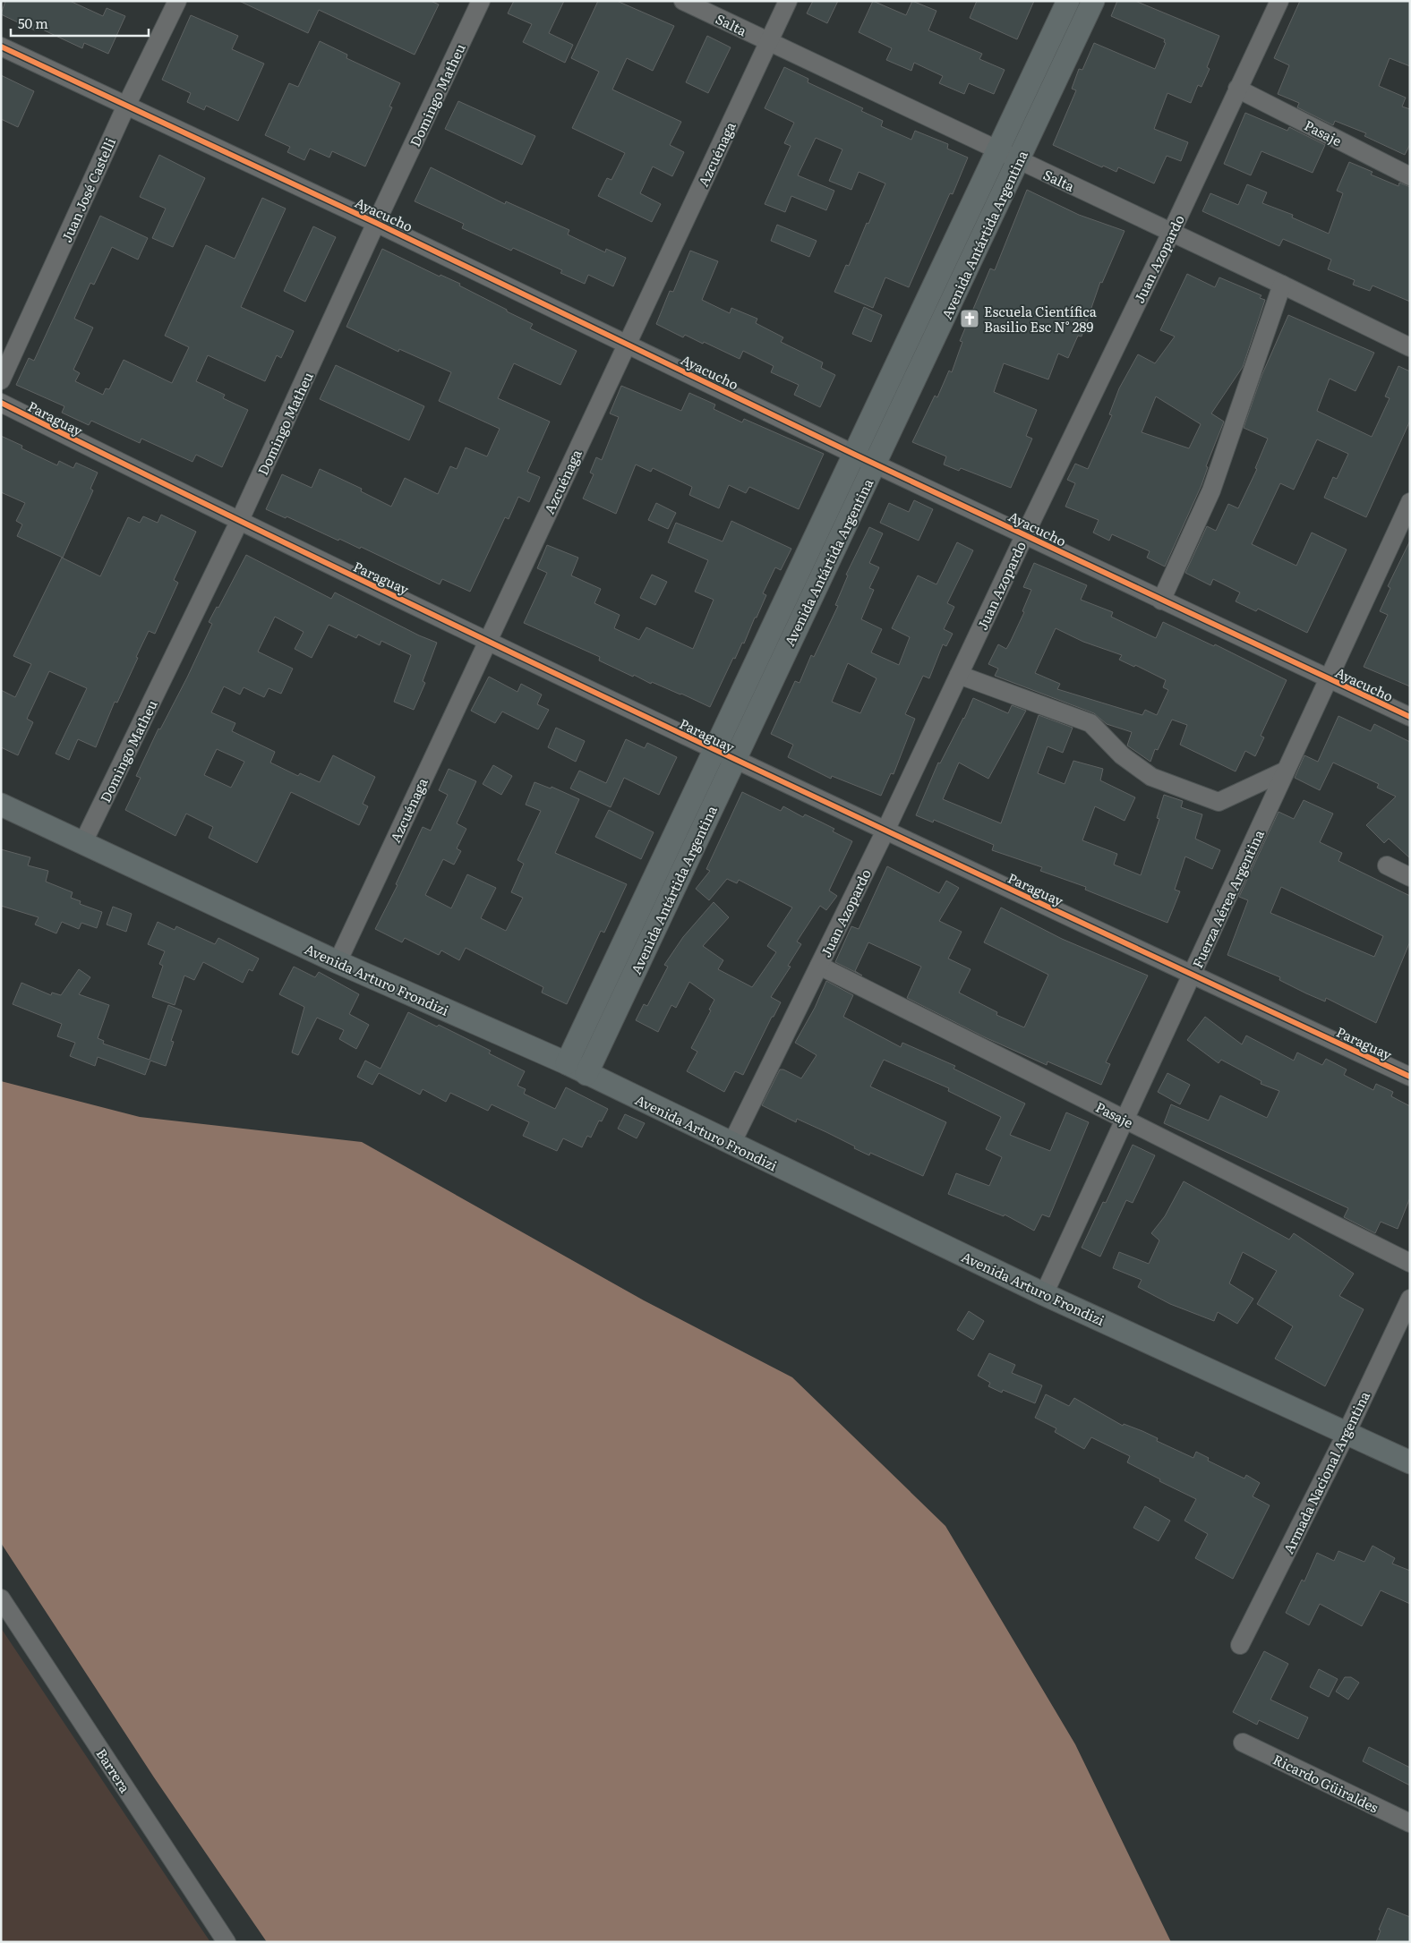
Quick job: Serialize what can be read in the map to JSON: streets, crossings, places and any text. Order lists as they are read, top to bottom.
{
  "streets": {
    "main road": ["Avenida Antártida Argentina", "Avenida Arturo Frondizi"],
    "street": [
      "Salta",
      "Domingo Matheu",
      "Pasaje",
      "Azcuénaga",
      "Juan José Castelli",
      "Ayacucho",
      "Juan Azopardo",
      "Paraguay",
      "Fuerza Aérea Argentina",
      "Armada Nacional Argentina",
      "Barrera",
      "Ricardo Güiraldes"
    ]
  },
  "crossings": [
    ["Salta", "Azcuénaga"],
    ["Salta", "Avenida Antártida Argentina"],
    ["Salta", "Juan Azopardo"],
    ["Domingo Matheu", "Ayacucho"],
    ["Domingo Matheu", "Paraguay"],
    ["Domingo Matheu", "Avenida Arturo Frondizi"],
    ["Pasaje", "Juan Azopardo"],
    ["Pasaje", "Fuerza Aérea Argentina"],
    ["Azcuénaga", "Ayacucho"],
    ["Azcuénaga", "Paraguay"],
    ["Azcuénaga", "Avenida Arturo Frondizi"],
    ["Juan José Castelli", "Ayacucho"],
    ["Ayacucho", "Avenida Antártida Argentina"],
    ["Ayacucho", "Juan Azopardo"],
    ["Ayacucho", "Fuerza Aérea Argentina"],
    ["Avenida Antártida Argentina", "Paraguay"],
    ["Avenida Antártida Argentina", "Avenida Arturo Frondizi"],
    ["Juan Azopardo", "Paraguay"],
    ["Juan Azopardo", "Avenida Arturo Frondizi"],
    ["Paraguay", "Fuerza Aérea Argentina"],
    ["Fuerza Aérea Argentina", "Avenida Arturo Frondizi"],
    ["Avenida Arturo Frondizi", "Armada Nacional Argentina"]
  ],
  "places": {
    "church": ["Escuela Científica Basilio Esc N° 289"]
  },
  "scale_bar": "50 m"
}
